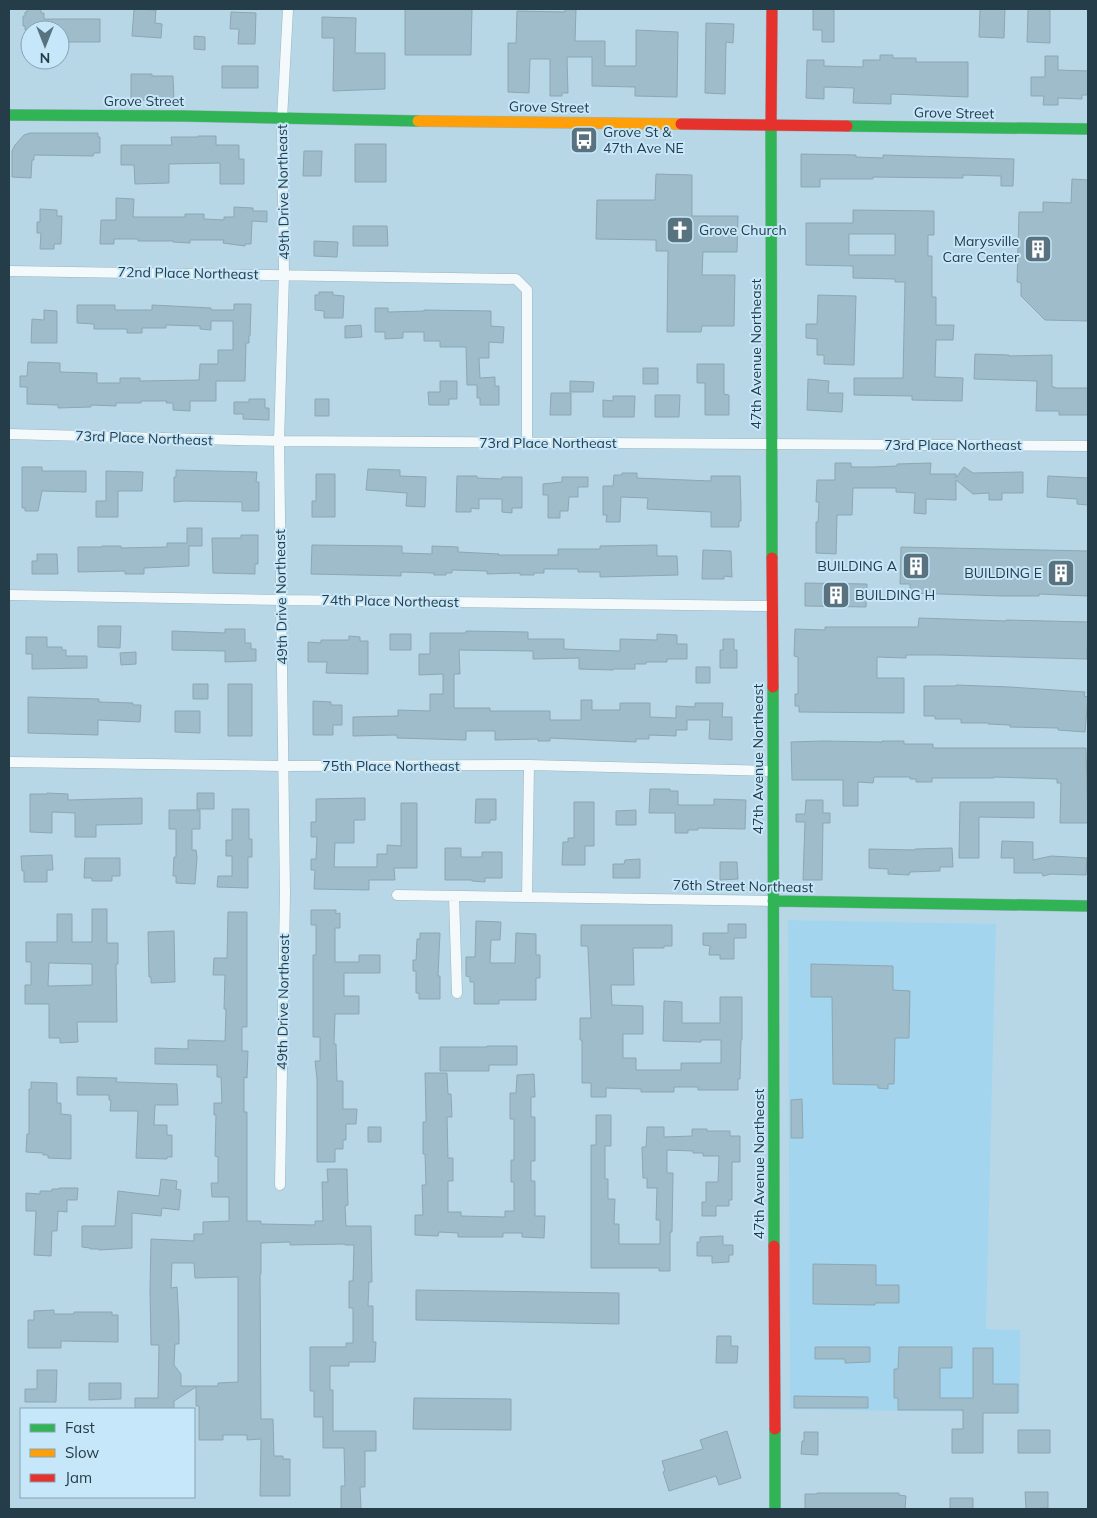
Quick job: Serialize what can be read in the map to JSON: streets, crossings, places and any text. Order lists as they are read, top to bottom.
{
  "streets": {
    "street": [
      "Grove Street",
      "49th Drive Northeast",
      "72nd Place Northeast",
      "47th Avenue Northeast",
      "73rd Place Northeast",
      "74th Place Northeast",
      "75th Place Northeast",
      "76th Street Northeast"
    ]
  },
  "crossings": [
    ["Grove Street", "49th Drive Northeast"],
    ["Grove Street", "47th Avenue Northeast"],
    ["49th Drive Northeast", "72nd Place Northeast"],
    ["49th Drive Northeast", "73rd Place Northeast"],
    ["49th Drive Northeast", "74th Place Northeast"],
    ["49th Drive Northeast", "75th Place Northeast"],
    ["72nd Place Northeast", "73rd Place Northeast"],
    ["47th Avenue Northeast", "73rd Place Northeast"],
    ["47th Avenue Northeast", "74th Place Northeast"],
    ["47th Avenue Northeast", "75th Place Northeast"],
    ["47th Avenue Northeast", "76th Street Northeast"]
  ],
  "places": {
    "bus stop": ["Grove St & 47th Ave NE"],
    "church": ["Grove Church"],
    "building": [
      "Marysville Care Center",
      "BUILDING A",
      "BUILDING E",
      "BUILDING H"
    ]
  },
  "legend": ["Fast", "Slow", "Jam"],
  "north": "bottom"
}
